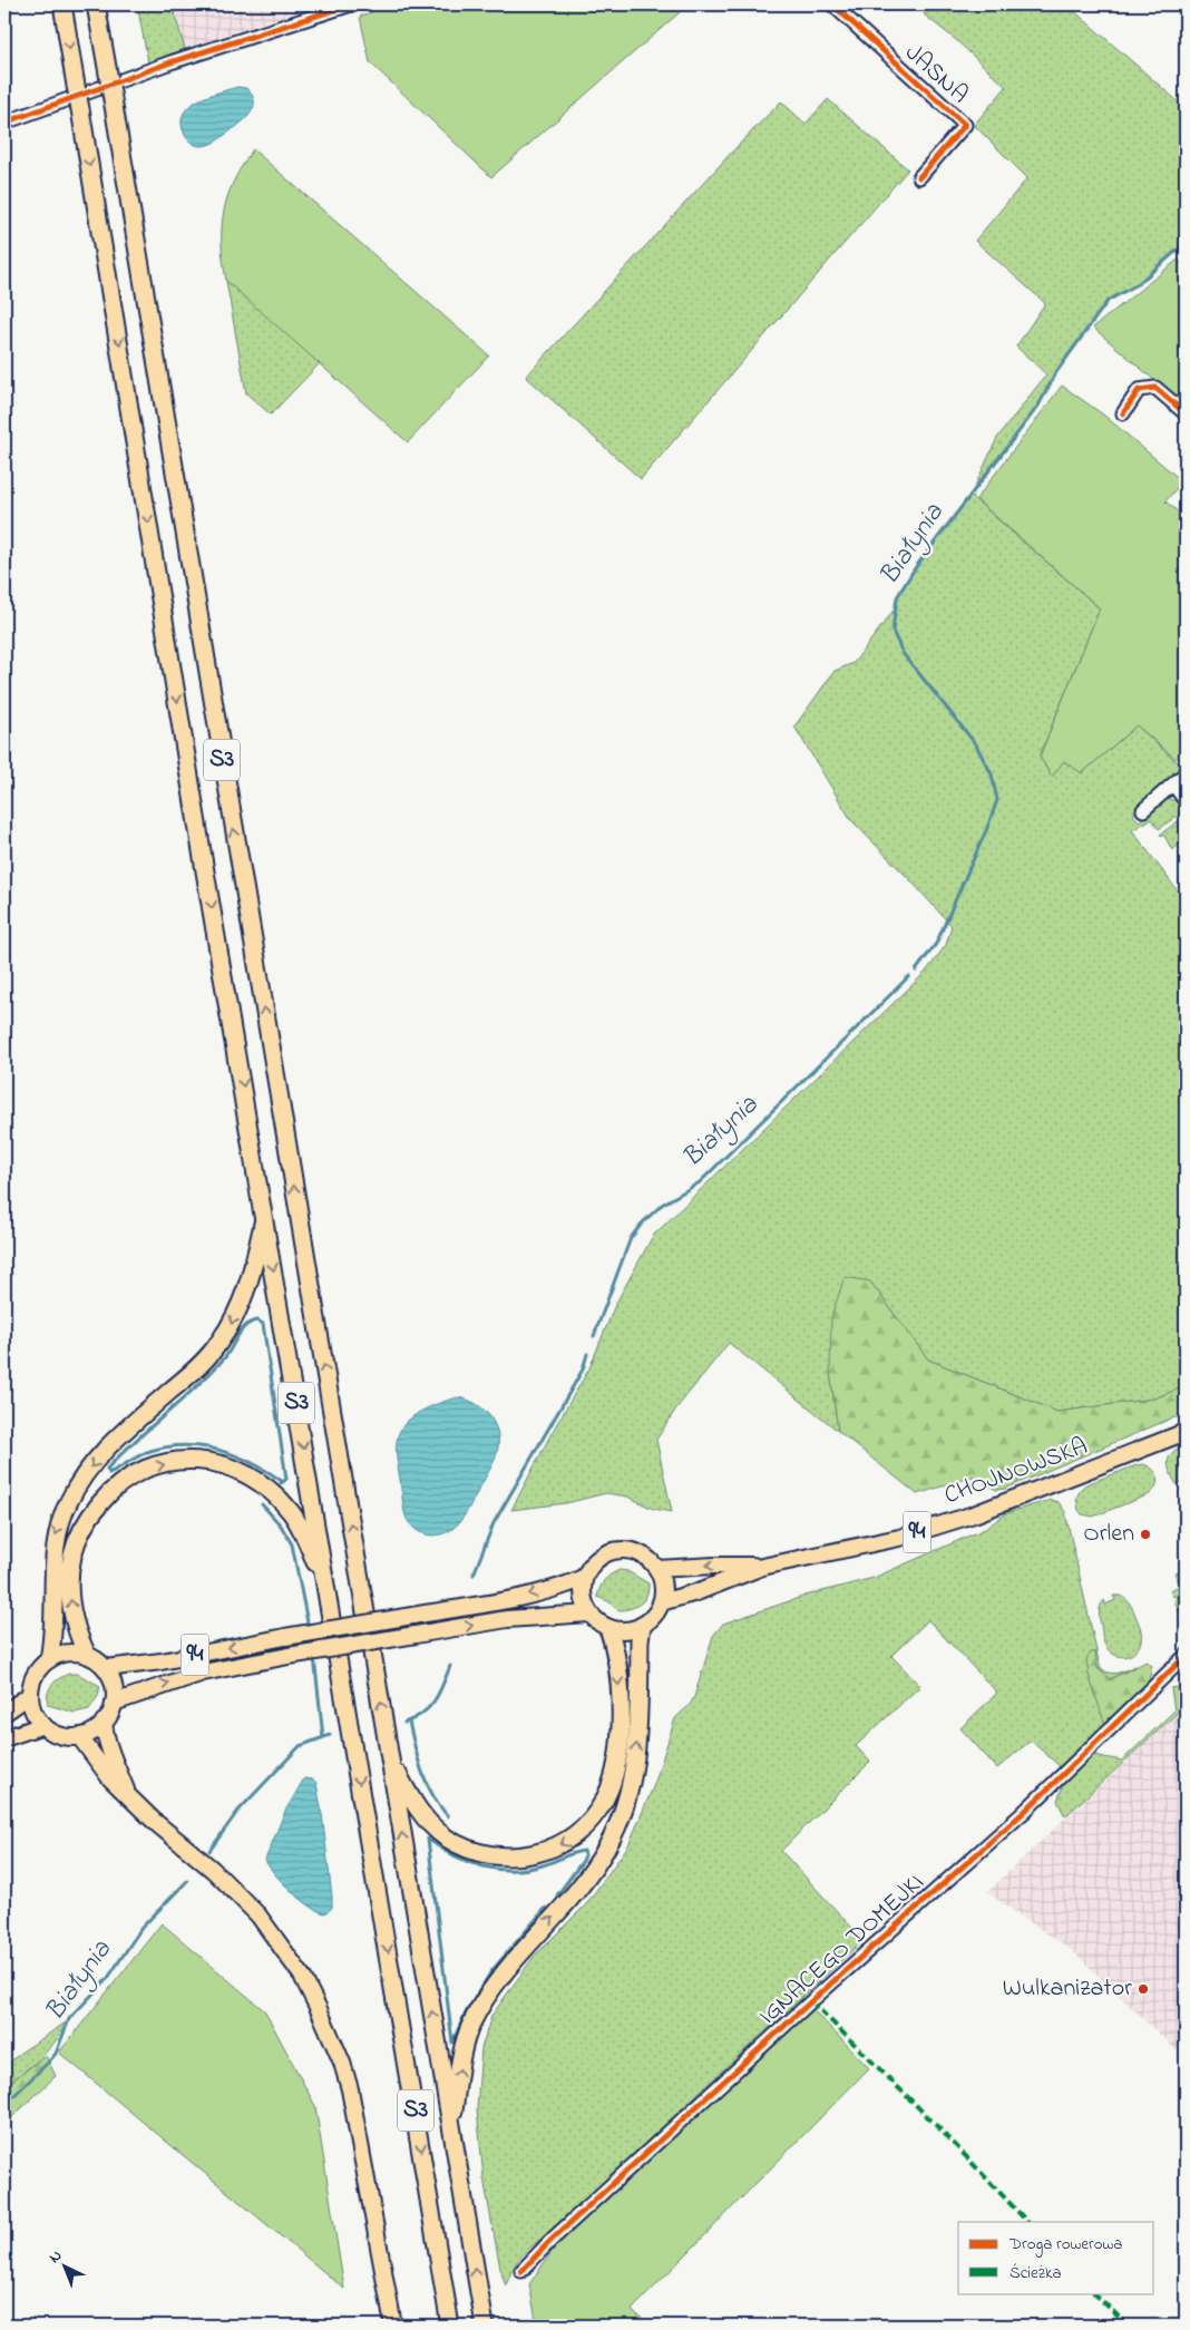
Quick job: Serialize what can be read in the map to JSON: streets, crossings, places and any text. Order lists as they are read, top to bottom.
{
  "streets": {
    "highway": ["S3"],
    "main road": ["CHOJNOWSKA", "94"],
    "street": ["JASNA", "IGNACEGO DOMEJKI"]
  },
  "crossings": [
    ["CHOJNOWSKA", "94"]
  ],
  "water": ["Białynia"],
  "places": ["Orlen", "Wulkanizator"],
  "legend": ["Droga rowerowa", "Ścieżka"],
  "north": "top left"
}
